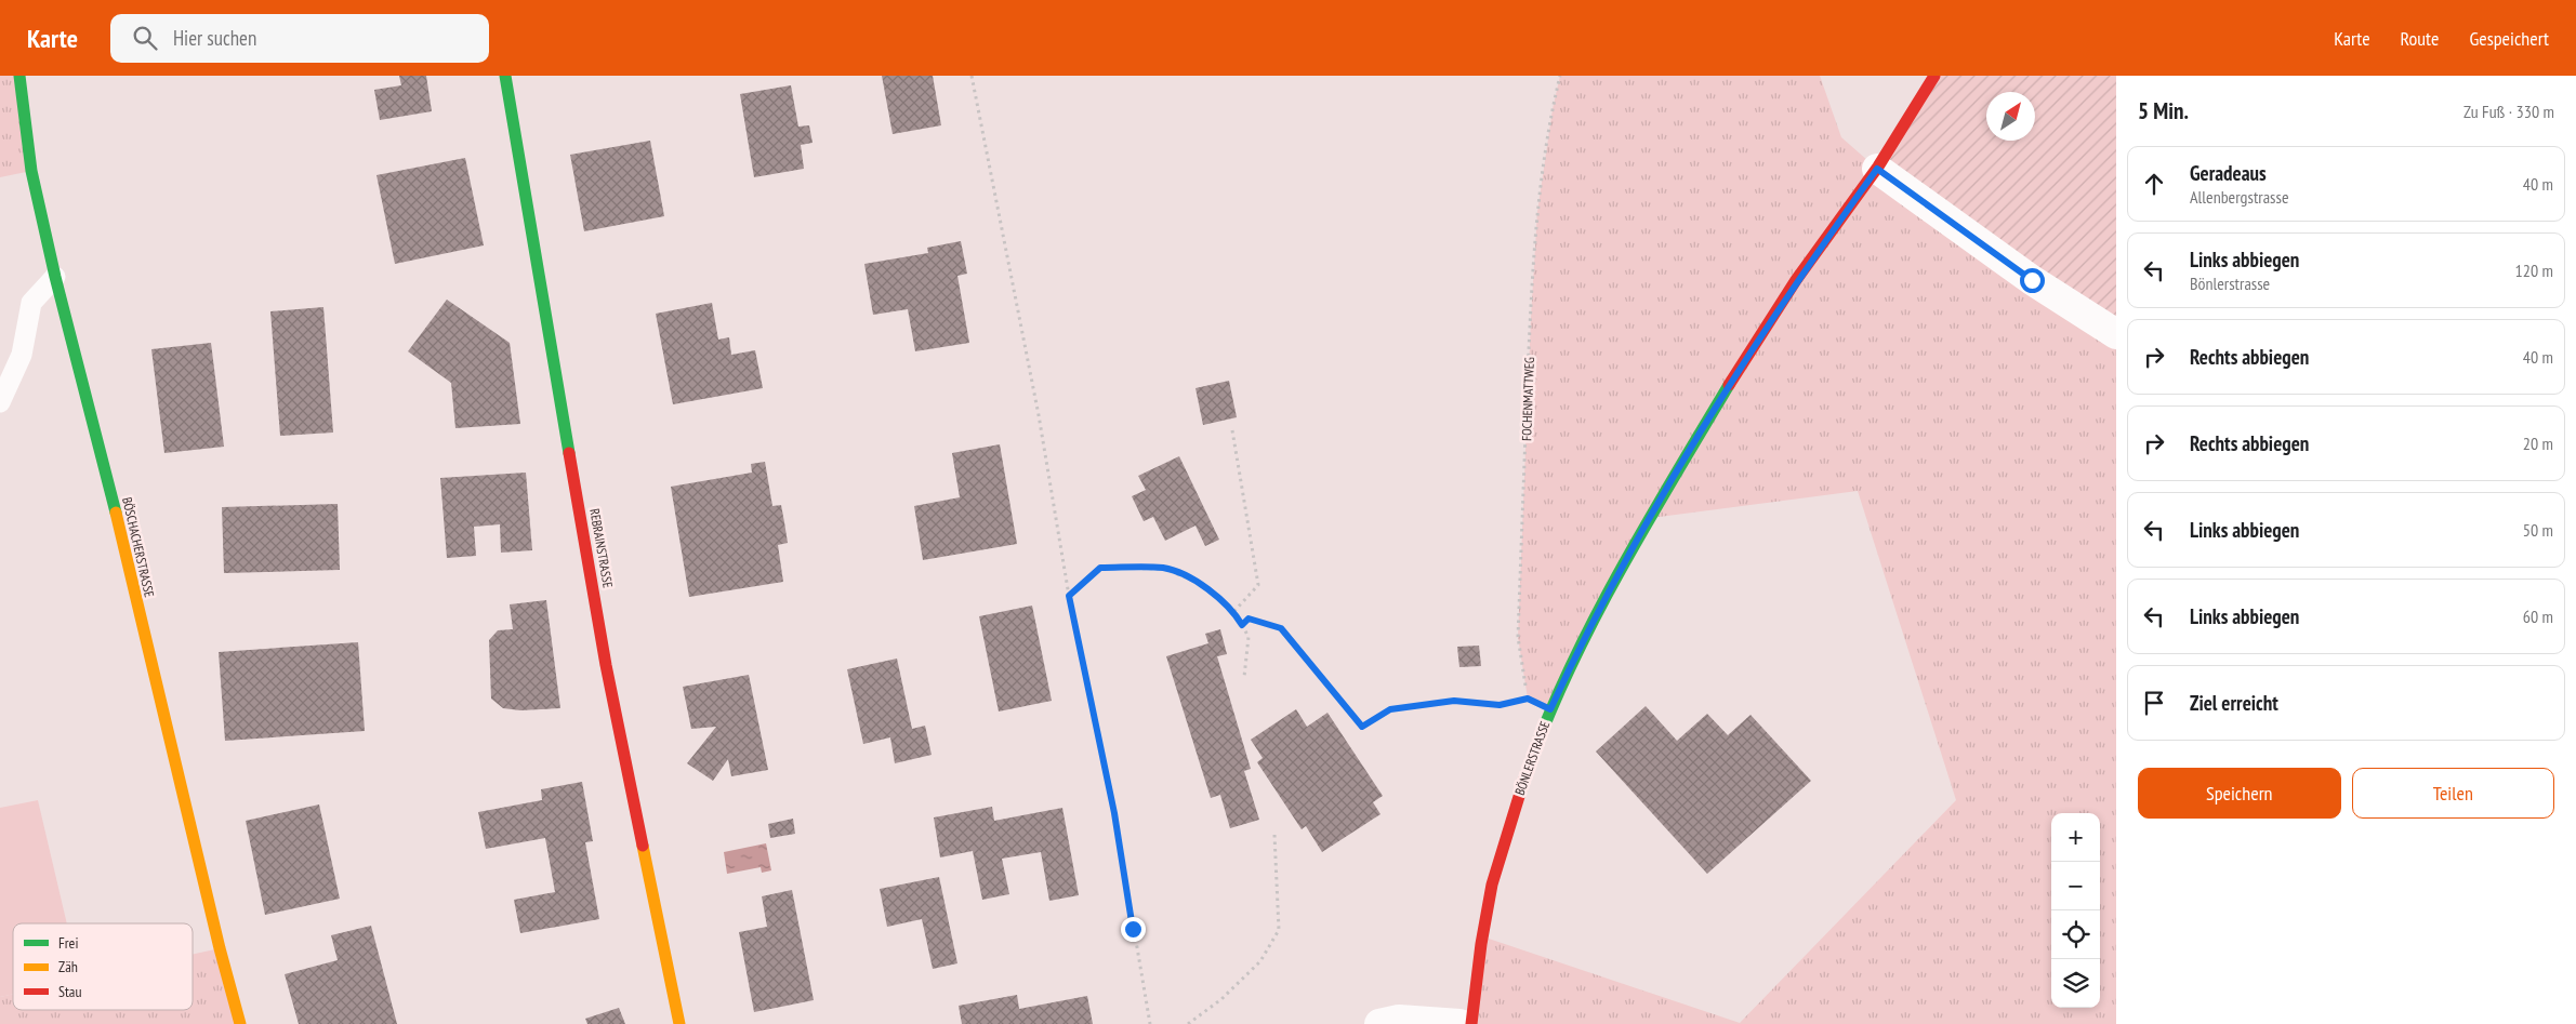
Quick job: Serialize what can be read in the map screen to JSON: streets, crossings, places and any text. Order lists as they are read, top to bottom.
{
  "streets": {
    "street": ["BÖSCHACHERSTRASSE", "REBRAINSTRASSE", "BÖNLERSTRASSE"],
    "path": ["FOCHENMATTWEG"]
  },
  "legend": ["Frei", "Zäh", "Stau"],
  "north": "top right",
  "page": {
    "header": "Karte",
    "search": "Hier suchen",
    "nav": ["Karte", "Route", "Gespeichert"],
    "heading": ["5 Min.", "Zu Fuß · 330 m"],
    "list": [
      ["Geradeaus", "Allenbergstrasse", "40 m"],
      ["Links abbiegen", "Bönlerstrasse", "120 m"],
      ["Rechts abbiegen", "40 m"],
      ["Rechts abbiegen", "20 m"],
      ["Links abbiegen", "50 m"],
      ["Links abbiegen", "60 m"],
      "Ziel erreicht"
    ],
    "buttons": ["Speichern", "Teilen"],
    "map_buttons": ["+", "−"]
  }
}
